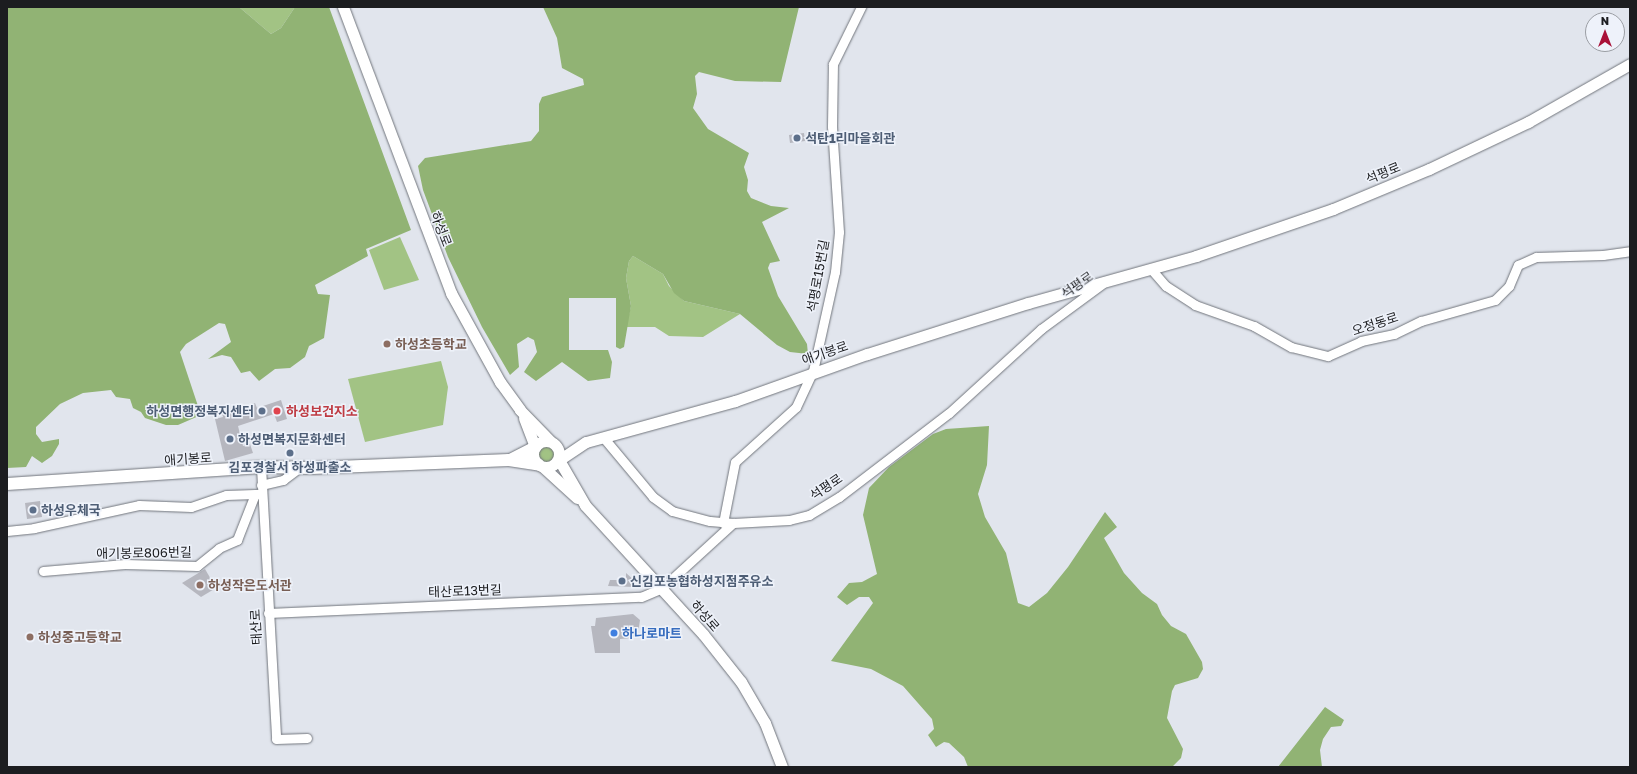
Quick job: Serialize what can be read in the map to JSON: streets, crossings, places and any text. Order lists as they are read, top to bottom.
{
  "streets": {
    "main road": ["애기봉로"],
    "street": [
      "석평로",
      "하성로",
      "석평로15번길",
      "오정동로",
      "애기봉로806번길",
      "태산로13번길",
      "태산로"
    ]
  },
  "crossings": [
    ["석평로", "석평로15번길"],
    ["석평로", "오정동로"],
    ["석평로", "애기봉로"],
    ["석평로", "태산로13번길"],
    ["하성로", "애기봉로"],
    ["하성로", "태산로13번길"],
    ["석평로15번길", "애기봉로"],
    ["애기봉로", "태산로"],
    ["애기봉로806번길", "태산로"],
    ["태산로13번길", "태산로"]
  ],
  "places": [
    "석탄1리마을회관",
    "하성초등학교",
    "하성면행정복지센터",
    "하성보건지소",
    "하성면복지문화센터",
    "김포경찰서 하성파출소",
    "하성우체국",
    "신김포농협하성지점주유소",
    "하성작은도서관",
    "하나로마트",
    "하성중고등학교"
  ],
  "north": "top"
}
